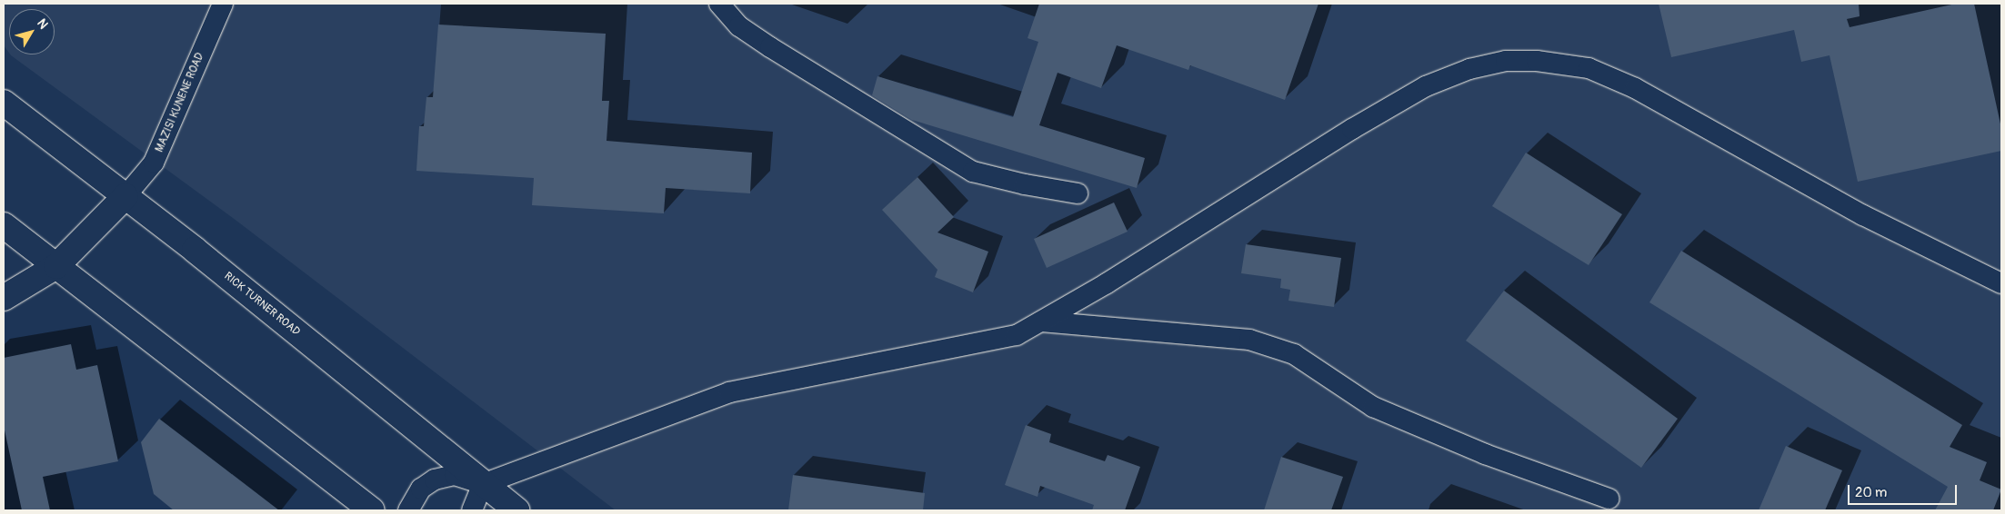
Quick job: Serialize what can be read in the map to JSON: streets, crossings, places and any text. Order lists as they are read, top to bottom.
{
  "streets": {
    "main road": ["RICK TURNER ROAD"],
    "lane": ["MAZISI KUNENE ROAD"]
  },
  "crossings": [
    ["MAZISI KUNENE ROAD", "RICK TURNER ROAD"]
  ],
  "scale_bar": "20 m",
  "north": "top right"
}
